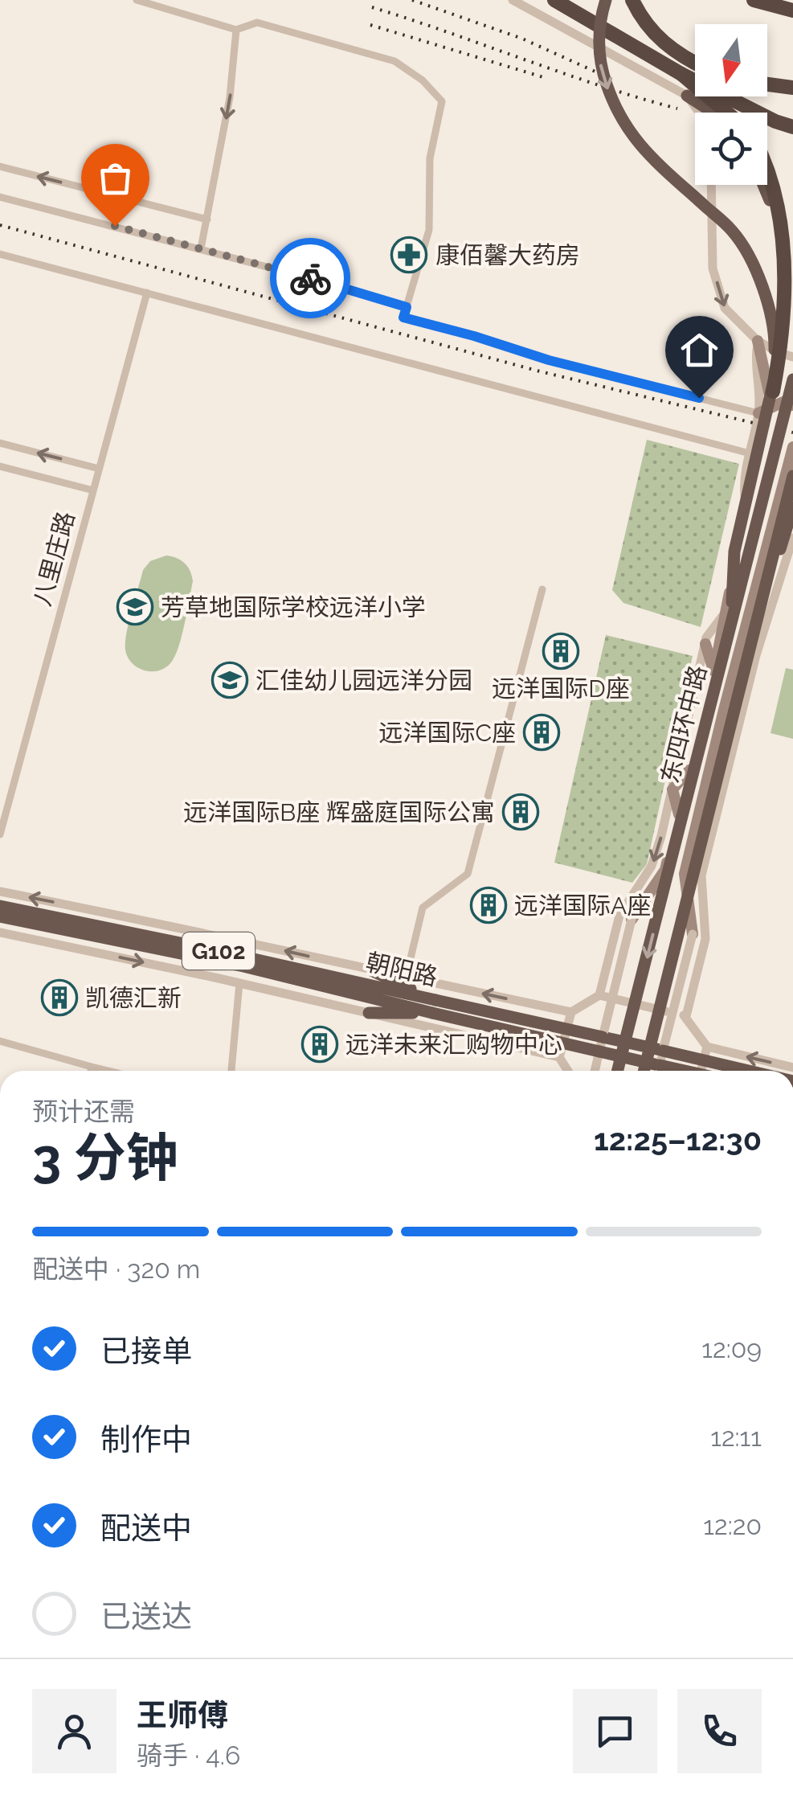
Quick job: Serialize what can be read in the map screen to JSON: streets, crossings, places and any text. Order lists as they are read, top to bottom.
{
  "streets": {
    "highway": ["东四环中路", "G102", "朝阳路"],
    "street": ["八里庄路"]
  },
  "crossings": [
    ["东四环中路", "朝阳路"]
  ],
  "places": {
    "pharmacy": ["康佰馨大药房"],
    "school or university": ["芳草地国际学校远洋小学", "汇佳幼儿园远洋分园"],
    "building": [
      "远洋国际D座",
      "远洋国际C座",
      "远洋国际B座 辉盛庭国际公寓",
      "远洋国际A座",
      "凯德汇新",
      "远洋未来汇购物中心"
    ]
  },
  "north": "bottom",
  "page": {
    "heading": ["3 分钟", "预计还需", "12:25–12:30"],
    "panel": ["王师傅", "骑手 · 4.6"],
    "bar": "配送中 · 320 m",
    "list": [
      ["已接单", "12:09"],
      ["制作中", "12:11"],
      ["配送中", "12:20"],
      "已送达"
    ]
  }
}
